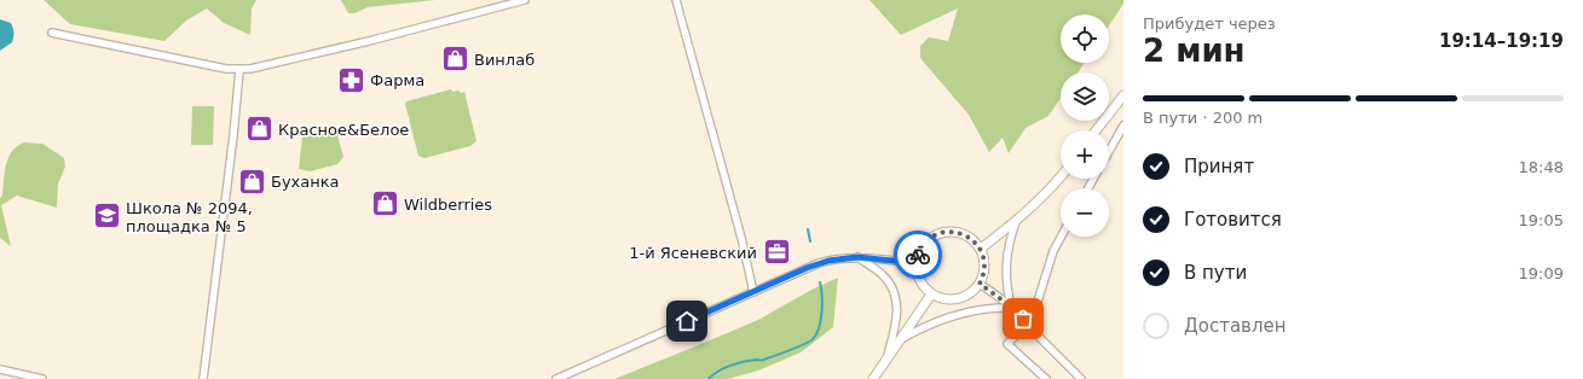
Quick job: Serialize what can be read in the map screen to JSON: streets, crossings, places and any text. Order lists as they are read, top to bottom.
{
  "places": {
    "shop": [
      "Винлаб",
      "Красное&Белое",
      "Буханка",
      "Wildberries"
    ],
    "pharmacy": ["Фарма"],
    "school or university": ["Школа № 2094, площадка № 5"],
    "office": ["1-й Ясеневский"]
  },
  "page": {
    "heading": ["2 мин", "Прибудет через", "19:14–19:19"],
    "map_buttons": ["+", "−"],
    "bar": "В пути · 200 m",
    "list": [
      ["Принят", "18:48"],
      ["Готовится", "19:05"],
      ["В пути", "19:09"],
      "Доставлен"
    ]
  }
}
